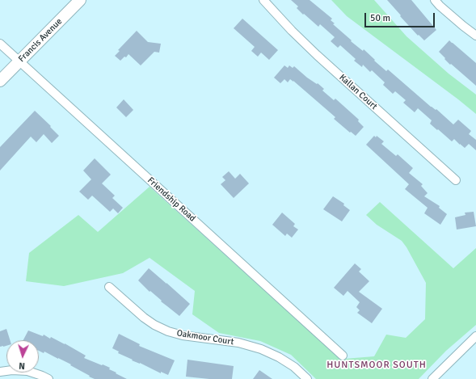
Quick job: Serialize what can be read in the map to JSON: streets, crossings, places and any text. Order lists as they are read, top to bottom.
{
  "streets": {
    "street": [
      "Francis Avenue",
      "Kallan Court",
      "Friendship Road",
      "Oakmoor Court"
    ]
  },
  "crossings": [
    ["Francis Avenue", "Friendship Road"]
  ],
  "districts": ["HUNTSMOOR SOUTH"],
  "scale_bar": "50 m",
  "north": "bottom"
}
